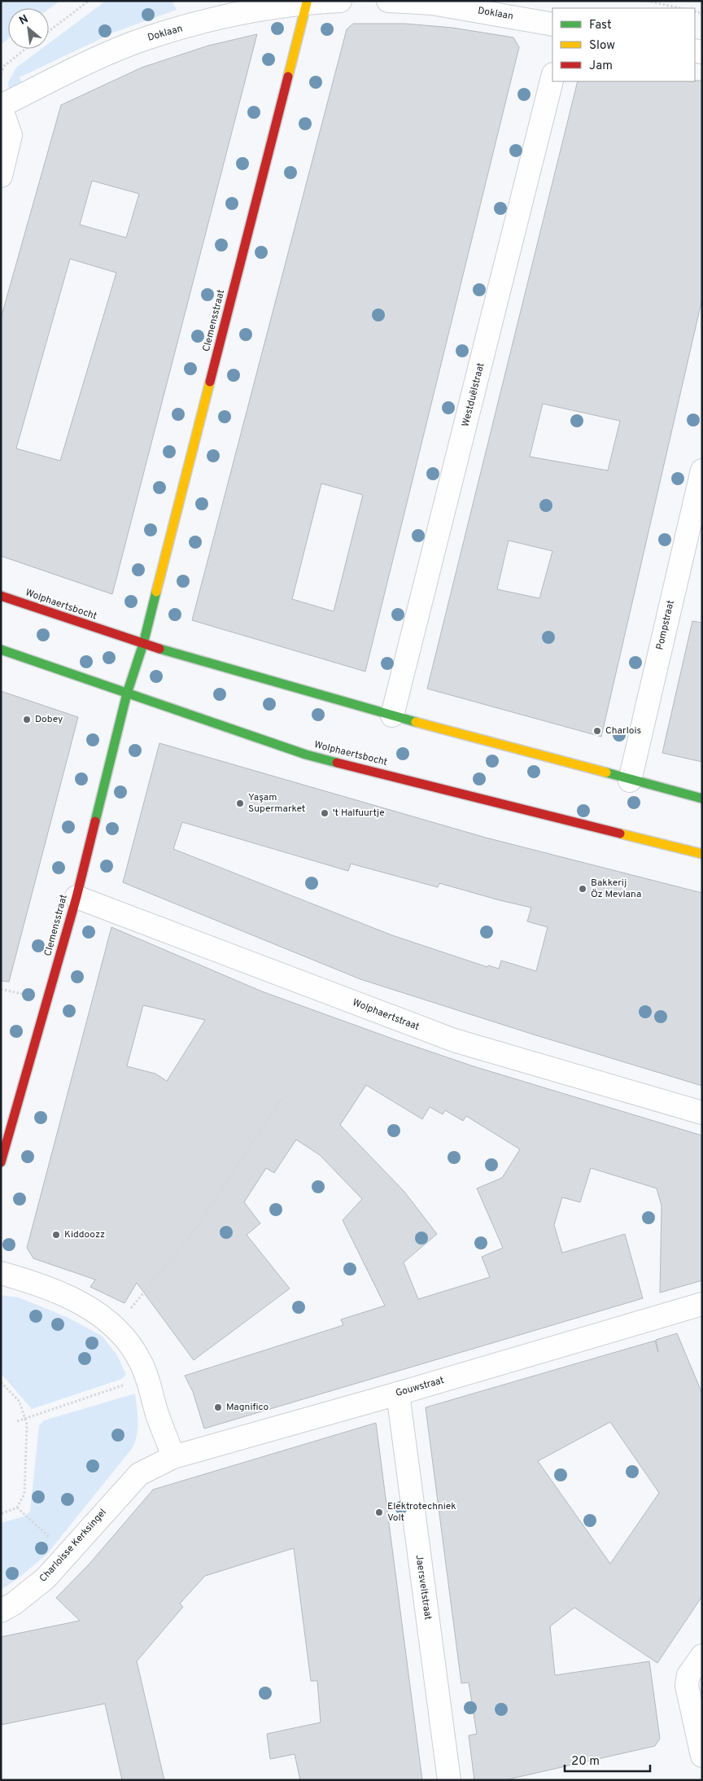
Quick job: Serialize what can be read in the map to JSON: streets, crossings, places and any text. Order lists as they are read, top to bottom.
{
  "streets": {
    "street": [
      "Doklaan",
      "Clemensstraat",
      "Westduëlstraat",
      "Wolphaertsbocht",
      "Pompstraat",
      "Wolphaertstraat",
      "Gouwstraat",
      "Charloisse Kerksingel",
      "Jaersveltstraat"
    ]
  },
  "crossings": [
    ["Doklaan", "Clemensstraat"],
    ["Clemensstraat", "Wolphaertsbocht"],
    ["Clemensstraat", "Wolphaertstraat"],
    ["Westduëlstraat", "Wolphaertsbocht"],
    ["Wolphaertsbocht", "Pompstraat"],
    ["Gouwstraat", "Charloisse Kerksingel"],
    ["Gouwstraat", "Jaersveltstraat"]
  ],
  "places": [
    "Dobey",
    "Charlois",
    "Yaşam Supermarket",
    "'t Halfuurtje",
    "Bakkerij Öz Mevlana",
    "Kiddoozz",
    "Magnifico",
    "Elektrotechniek Volt"
  ],
  "legend": ["Fast", "Slow", "Jam"],
  "scale_bar": "20 m",
  "north": "top left"
}
